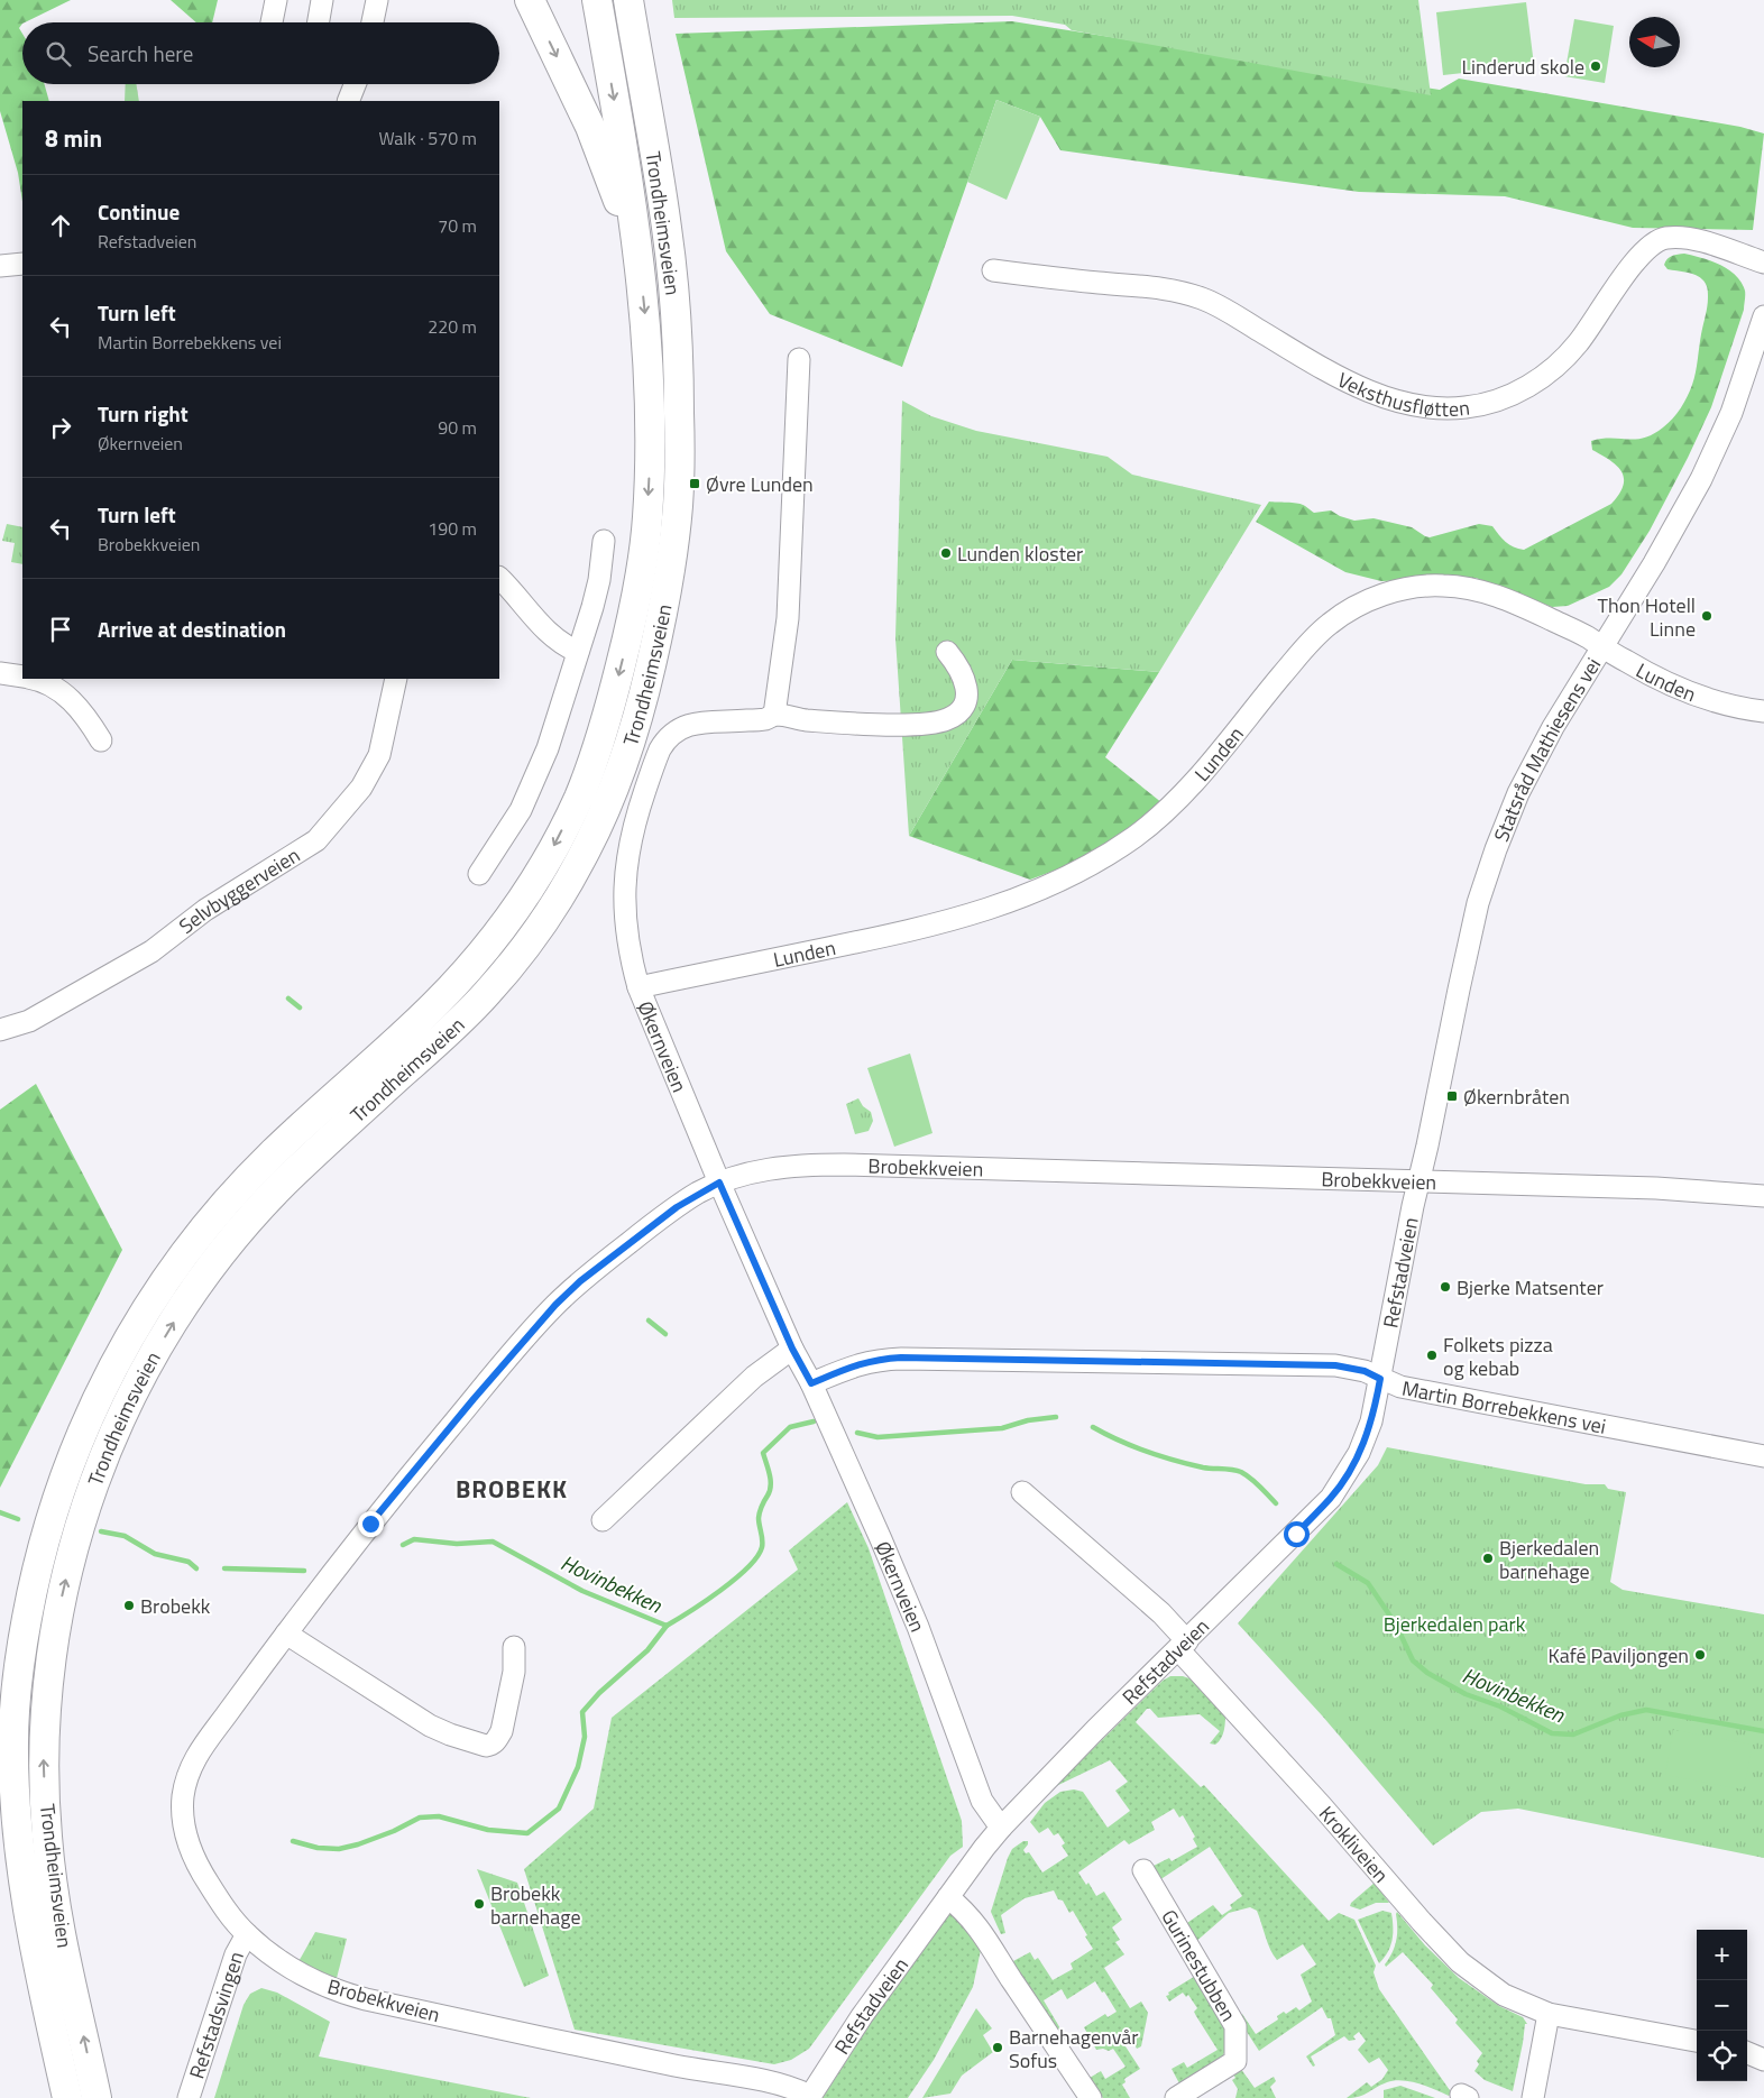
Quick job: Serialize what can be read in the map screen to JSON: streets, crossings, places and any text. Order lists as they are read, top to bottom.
{
  "streets": {
    "highway": ["Trondheimsveien"],
    "street": [
      "Veksthusfløtten",
      "Lunden",
      "Statsråd Mathiesens vei",
      "Selvbyggerveien",
      "Økernveien",
      "Brobekkveien",
      "Refstadveien",
      "Martin Borrebekkens vei",
      "Krokliveien",
      "Gurinestubben",
      "Refstadsvingen"
    ]
  },
  "crossings": [
    ["Lunden", "Statsråd Mathiesens vei"],
    ["Lunden", "Økernveien"],
    ["Statsråd Mathiesens vei", "Brobekkveien"],
    ["Statsråd Mathiesens vei", "Refstadveien"],
    ["Økernveien", "Brobekkveien"],
    ["Økernveien", "Refstadveien"],
    ["Økernveien", "Martin Borrebekkens vei"],
    ["Brobekkveien", "Refstadveien"],
    ["Brobekkveien", "Refstadsvingen"],
    ["Refstadveien", "Martin Borrebekkens vei"],
    ["Refstadveien", "Krokliveien"]
  ],
  "districts": ["BROBEKK"],
  "water": ["Hovinbekken"],
  "parks": ["Bjerkedalen park"],
  "places": {
    "other": [
      "Linderud skole",
      "Lunden kloster",
      "Thon Hotell Linne",
      "Bjerke Matsenter",
      "Folkets pizza og kebab",
      "Bjerkedalen barnehage",
      "Brobekk",
      "Kafé Paviljongen",
      "Brobekk barnehage",
      "Barnehagenvår Sofus"
    ],
    "transit": ["Øvre Lunden", "Økernbråten"]
  },
  "north": "left",
  "page": {
    "search": "Search here",
    "heading": ["8 min", "Walk · 570 m"],
    "list": [
      ["Continue", "Refstadveien", "70 m"],
      ["Turn left", "Martin Borrebekkens vei", "220 m"],
      ["Turn right", "Økernveien", "90 m"],
      ["Turn left", "Brobekkveien", "190 m"],
      "Arrive at destination"
    ],
    "map_buttons": ["+", "−"]
  }
}
